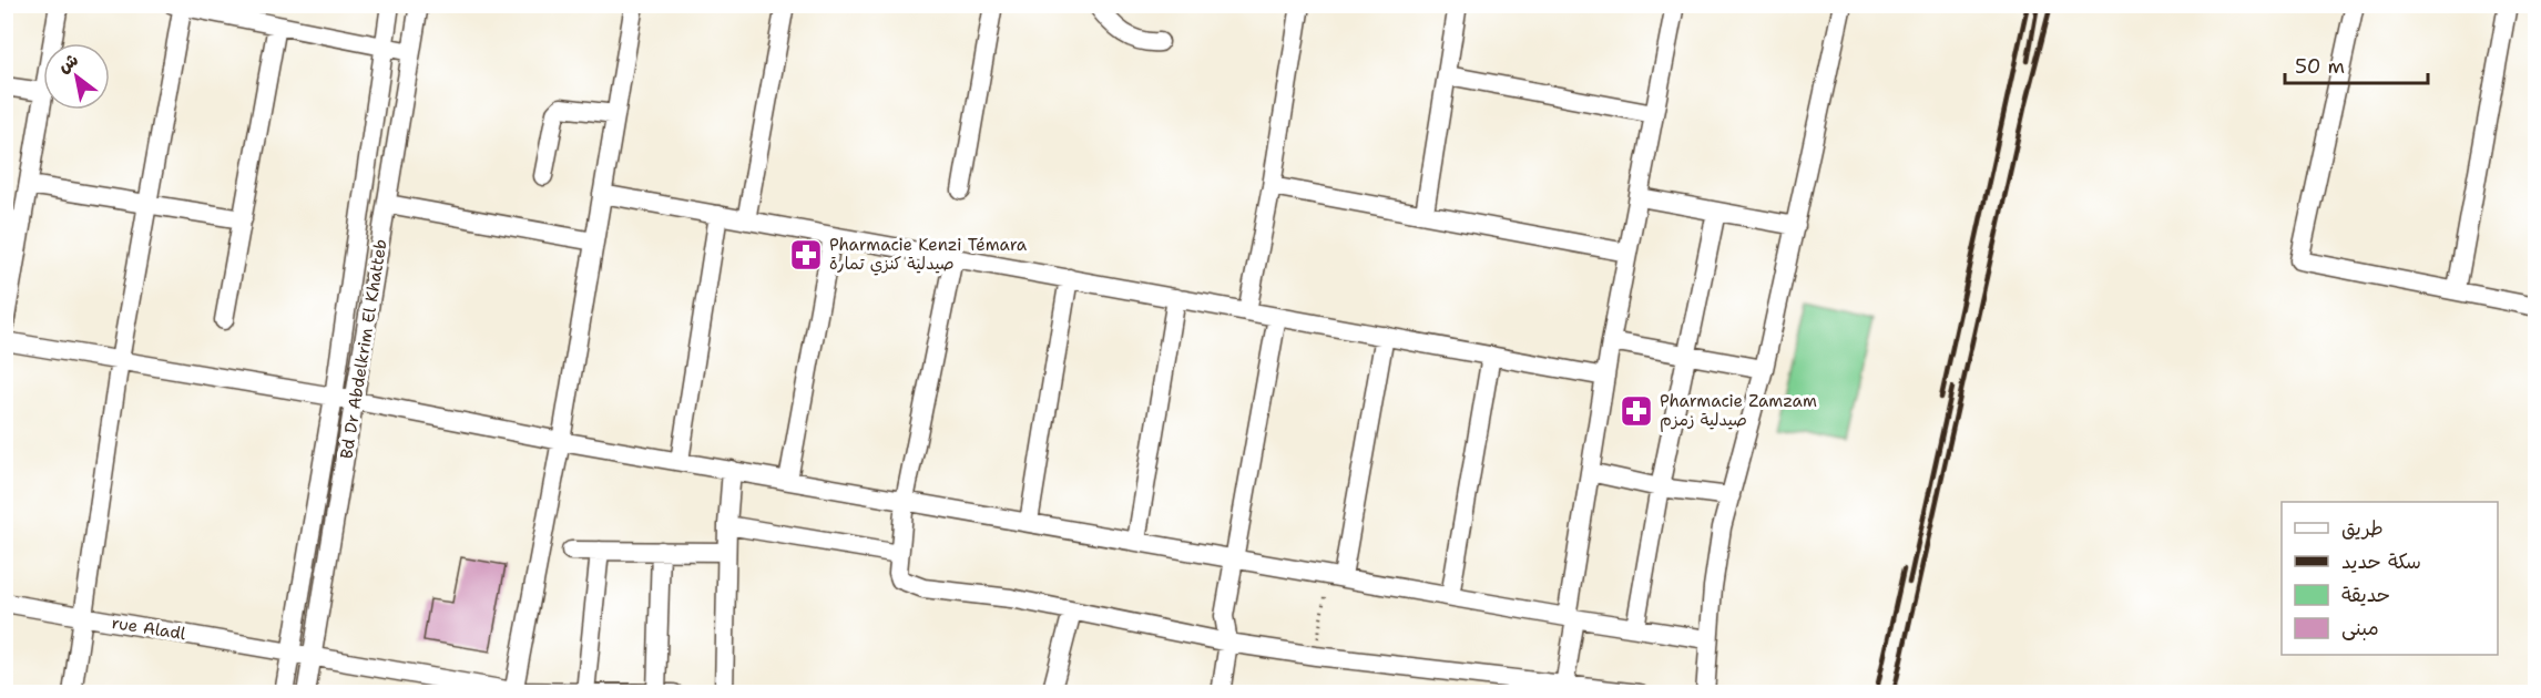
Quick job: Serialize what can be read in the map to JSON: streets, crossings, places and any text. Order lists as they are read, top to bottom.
{
  "streets": {
    "street": ["Bd Dr Abdelkrim El Khatteb", "rue Aladl"]
  },
  "crossings": [
    ["Bd Dr Abdelkrim El Khatteb", "rue Aladl"]
  ],
  "places": {
    "pharmacy": ["Pharmacie Kenzi Témara صيدلية كنزي تمارة", "Pharmacie Zamzam صيدلية زمزم"]
  },
  "legend": [
    "طريق",
    "سكة حديد",
    "حديقة",
    "مبنى"
  ],
  "scale_bar": "50 m",
  "north": "top left"
}
